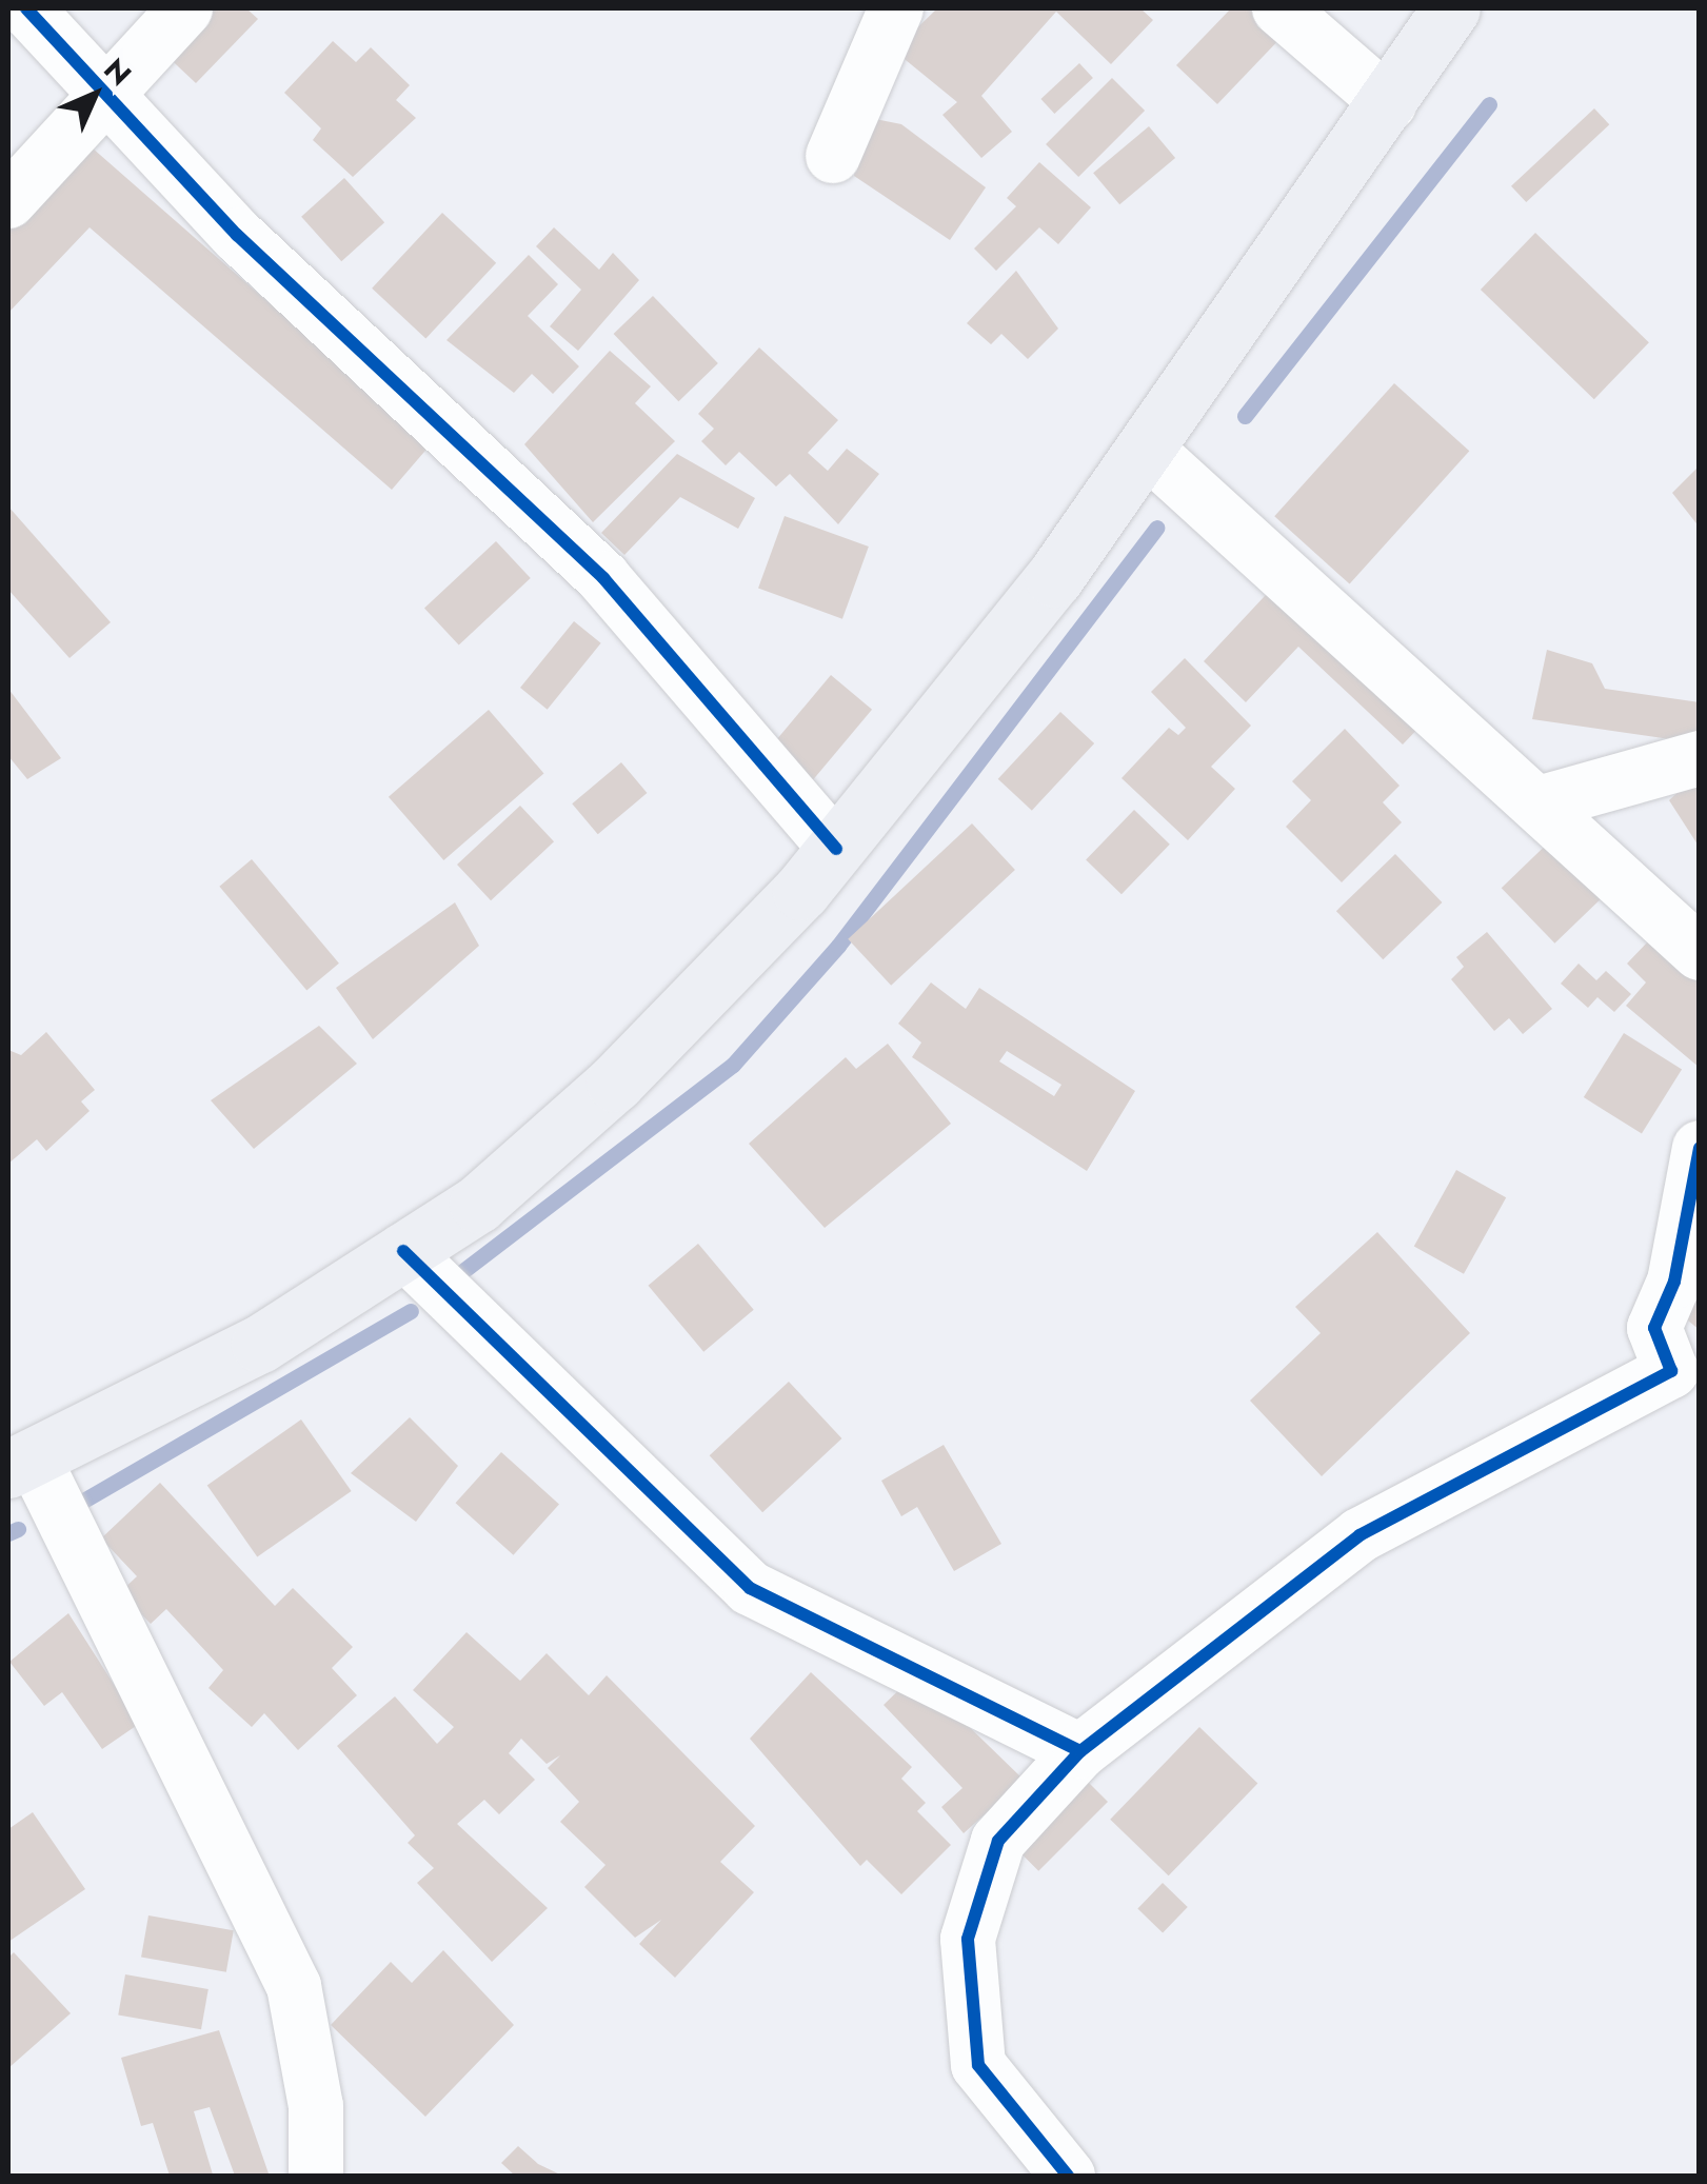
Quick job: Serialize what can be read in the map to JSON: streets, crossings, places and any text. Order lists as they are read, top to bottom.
{
  "north": "top right"
}
